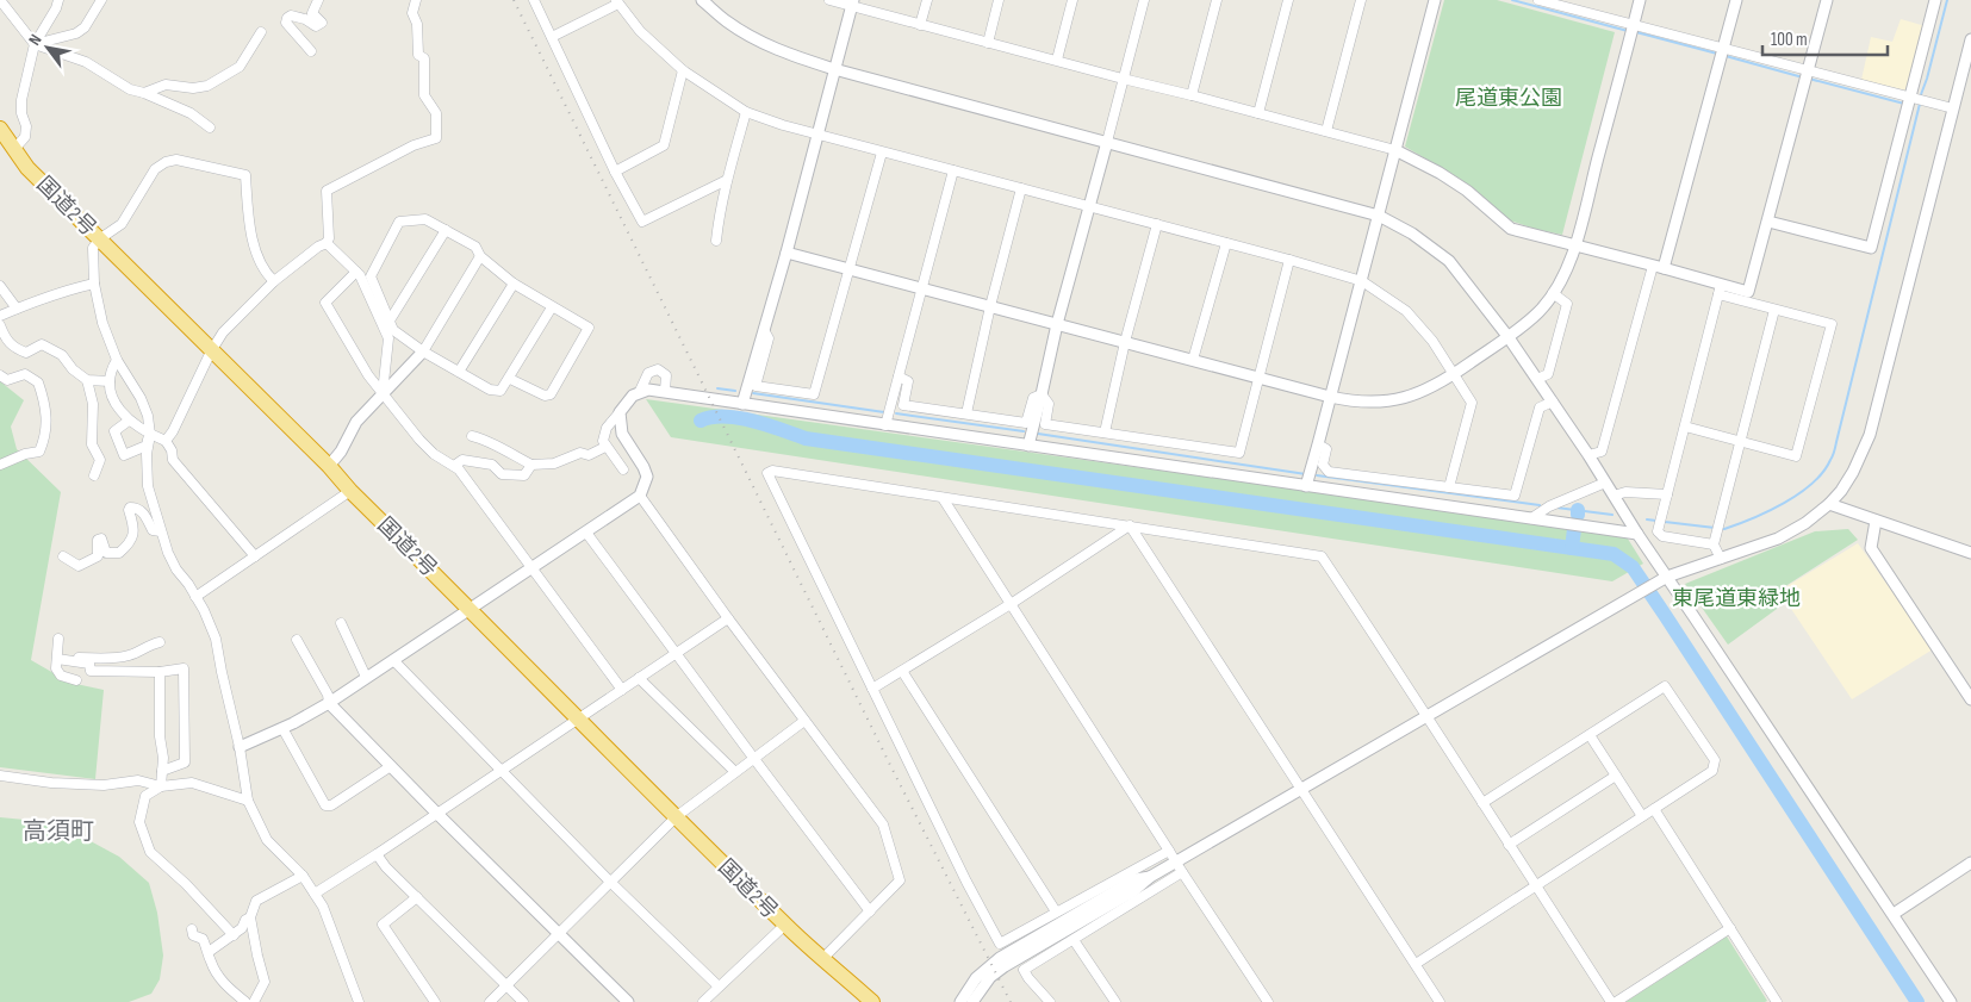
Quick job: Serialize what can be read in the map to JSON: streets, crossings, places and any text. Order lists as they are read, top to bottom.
{
  "streets": {
    "highway": ["国道2号"]
  },
  "districts": ["高須町"],
  "parks": ["尾道東公園", "東尾道東緑地"],
  "scale_bar": "100 m",
  "north": "top left"
}
